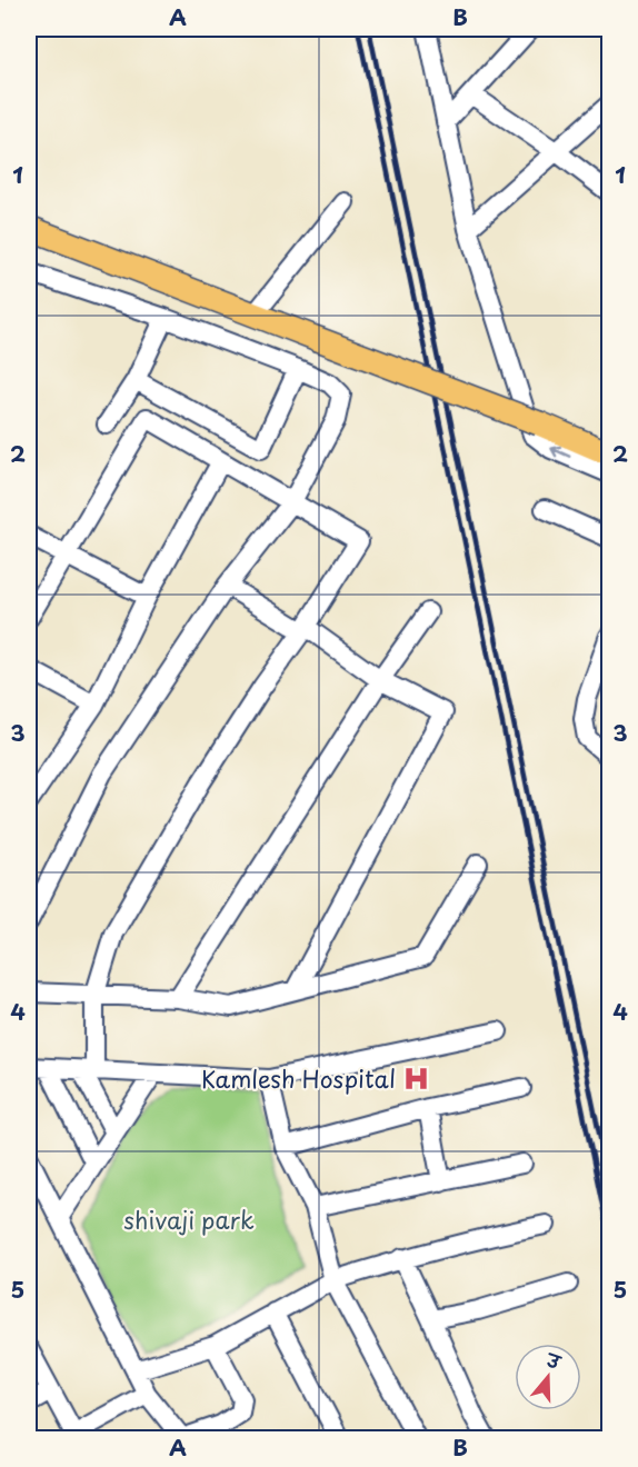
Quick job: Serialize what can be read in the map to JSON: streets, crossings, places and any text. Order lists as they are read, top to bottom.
{
  "parks": ["shivaji park"],
  "places": {
    "hospital": ["Kamlesh Hospital"]
  },
  "north": "top",
  "grid": {
    "columns": ["A", "B"],
    "rows": [
      "1",
      "2",
      "3",
      "4",
      "5"
    ]
  }
}
